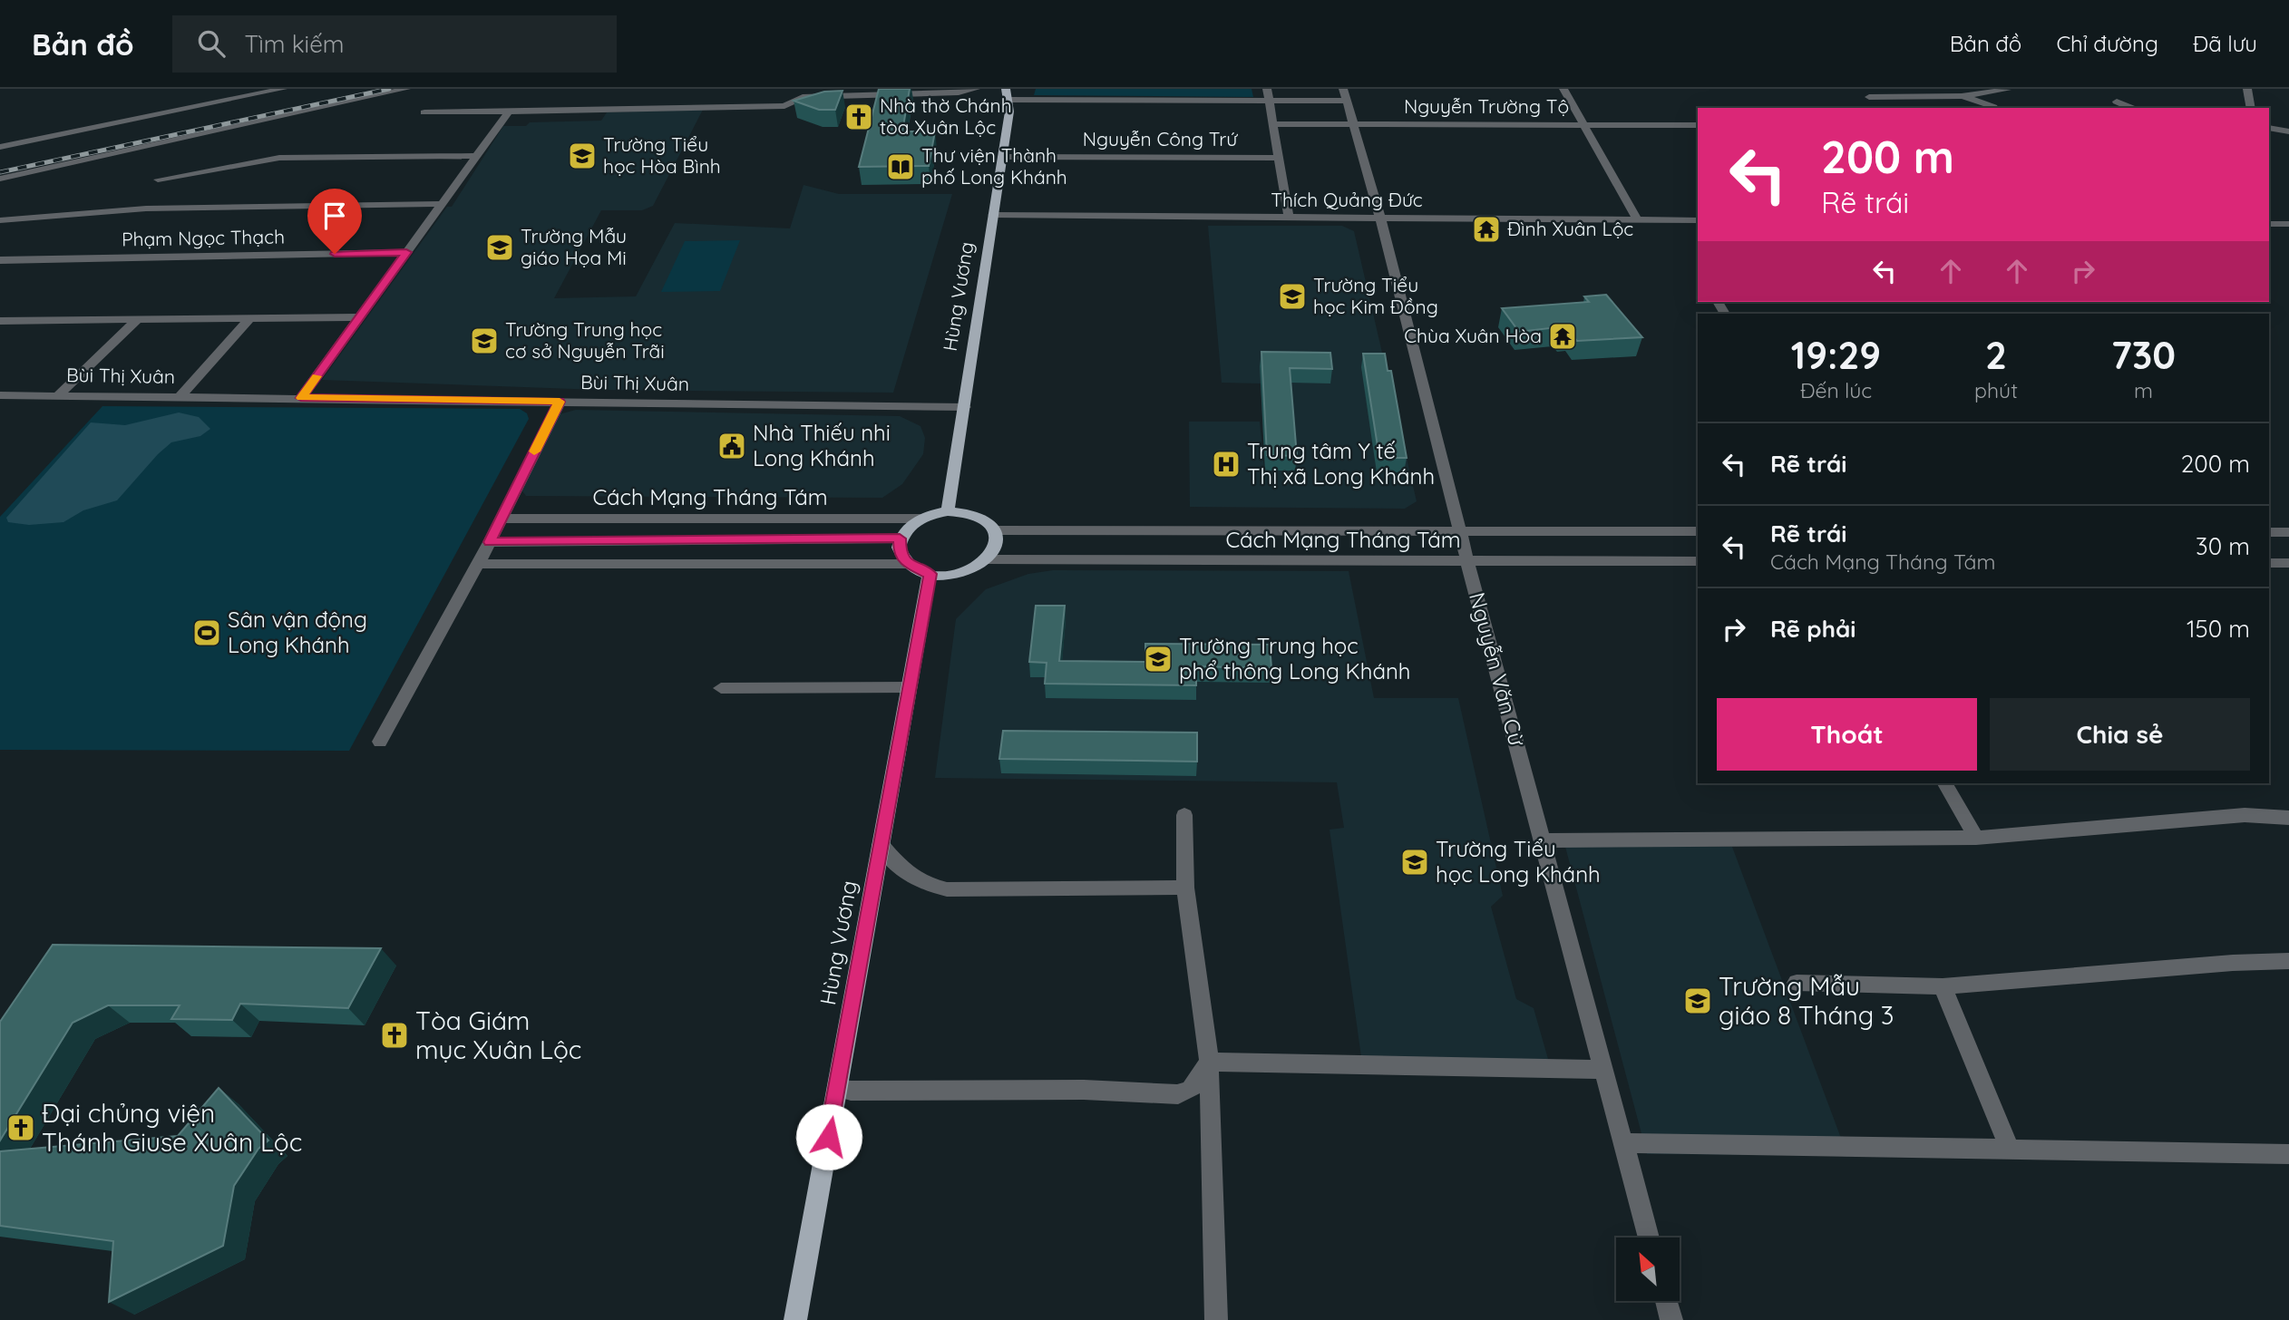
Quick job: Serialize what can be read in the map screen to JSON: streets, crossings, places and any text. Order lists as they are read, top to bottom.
{
  "streets": {
    "main road": ["Hùng Vương"],
    "street": [
      "Nguyễn Trường Tộ",
      "Nguyễn Công Trứ",
      "Thích Quảng Đức",
      "Phạm Ngọc Thạch",
      "Bùi Thị Xuân",
      "Cách Mạng Tháng Tám",
      "Nguyễn Văn Cừ"
    ]
  },
  "crossings": [
    ["Nguyễn Trường Tộ", "Nguyễn Văn Cừ"],
    ["Nguyễn Công Trứ", "Hùng Vương"],
    ["Thích Quảng Đức", "Hùng Vương"],
    ["Thích Quảng Đức", "Nguyễn Văn Cừ"],
    ["Hùng Vương", "Bùi Thị Xuân"],
    ["Hùng Vương", "Cách Mạng Tháng Tám"],
    ["Cách Mạng Tháng Tám", "Nguyễn Văn Cừ"]
  ],
  "places": {
    "church": ["Nhà thờ Chánh tòa Xuân Lộc", "Tòa Giám mục Xuân Lộc", "Đại chủng viện Thánh Giuse Xuân Lộc"],
    "school or university": [
      "Trường Tiểu học Hòa Bình",
      "Trường Mẫu giáo Họa Mi",
      "Trường Tiểu học Kim Đồng",
      "Trường Trung học cơ sở Nguyễn Trãi",
      "Trường Trung học phổ thông Long Khánh",
      "Trường Tiểu học Long Khánh",
      "Trường Mẫu giáo 8 Tháng 3"
    ],
    "library": ["Thư viện Thành phố Long Khánh"],
    "temple": ["Đình Xuân Lộc", "Chùa Xuân Hòa"],
    "public building": ["Nhà Thiếu nhi Long Khánh"],
    "hospital": ["Trung tâm Y tế Thị xã Long Khánh"],
    "sports": ["Sân vận động Long Khánh"]
  },
  "north": "top left",
  "page": {
    "header": "Bản đồ",
    "search": "Tìm kiếm",
    "nav": ["Bản đồ", "Chỉ đường", "Đã lưu"],
    "turn": ["200 m", "Rẽ trái"],
    "eta": [
      "19:29",
      "Đến lúc",
      "2",
      "phút",
      "730",
      "m"
    ],
    "list": [
      {
        "name": "Rẽ trái",
        "value": "200 m"
      },
      {
        "name": "Rẽ trái",
        "note": "Cách Mạng Tháng Tám",
        "value": "30 m"
      },
      {
        "name": "Rẽ phải",
        "value": "150 m"
      }
    ],
    "buttons": ["Thoát", "Chia sẻ"]
  }
}
